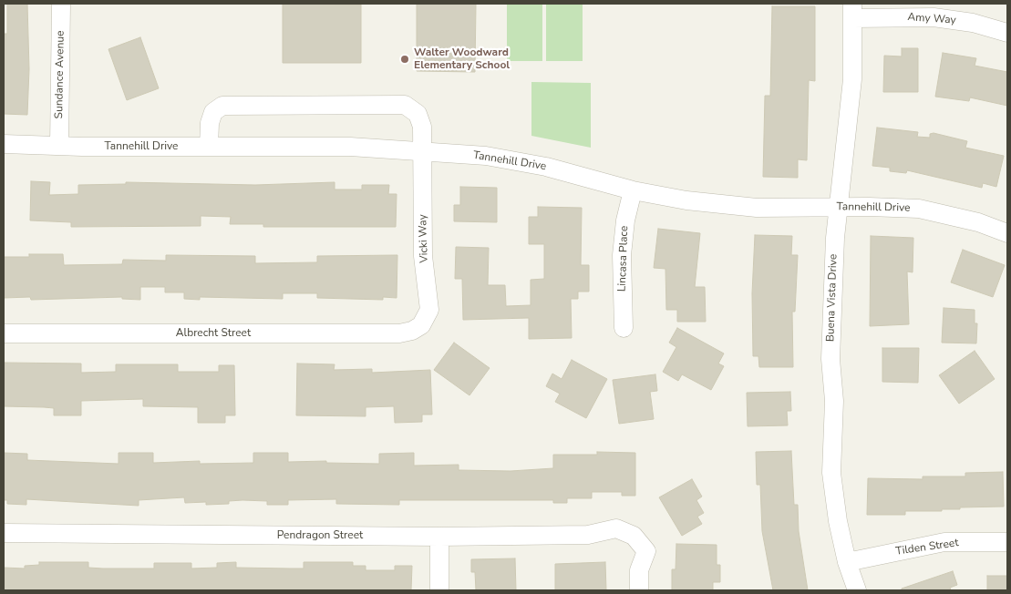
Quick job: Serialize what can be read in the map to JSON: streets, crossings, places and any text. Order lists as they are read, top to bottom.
{
  "streets": {
    "street": [
      "Amy Way",
      "Sundance Avenue",
      "Tannehill Drive",
      "Vicki Way",
      "Lincasa Place",
      "Buena Vista Drive",
      "Albrecht Street",
      "Pendragon Street",
      "Tilden Street"
    ]
  },
  "crossings": [
    ["Amy Way", "Buena Vista Drive"],
    ["Sundance Avenue", "Tannehill Drive"],
    ["Tannehill Drive", "Vicki Way"],
    ["Tannehill Drive", "Lincasa Place"],
    ["Tannehill Drive", "Buena Vista Drive"],
    ["Vicki Way", "Albrecht Street"],
    ["Buena Vista Drive", "Tilden Street"]
  ],
  "places": ["Walter Woodward Elementary School"]
}
